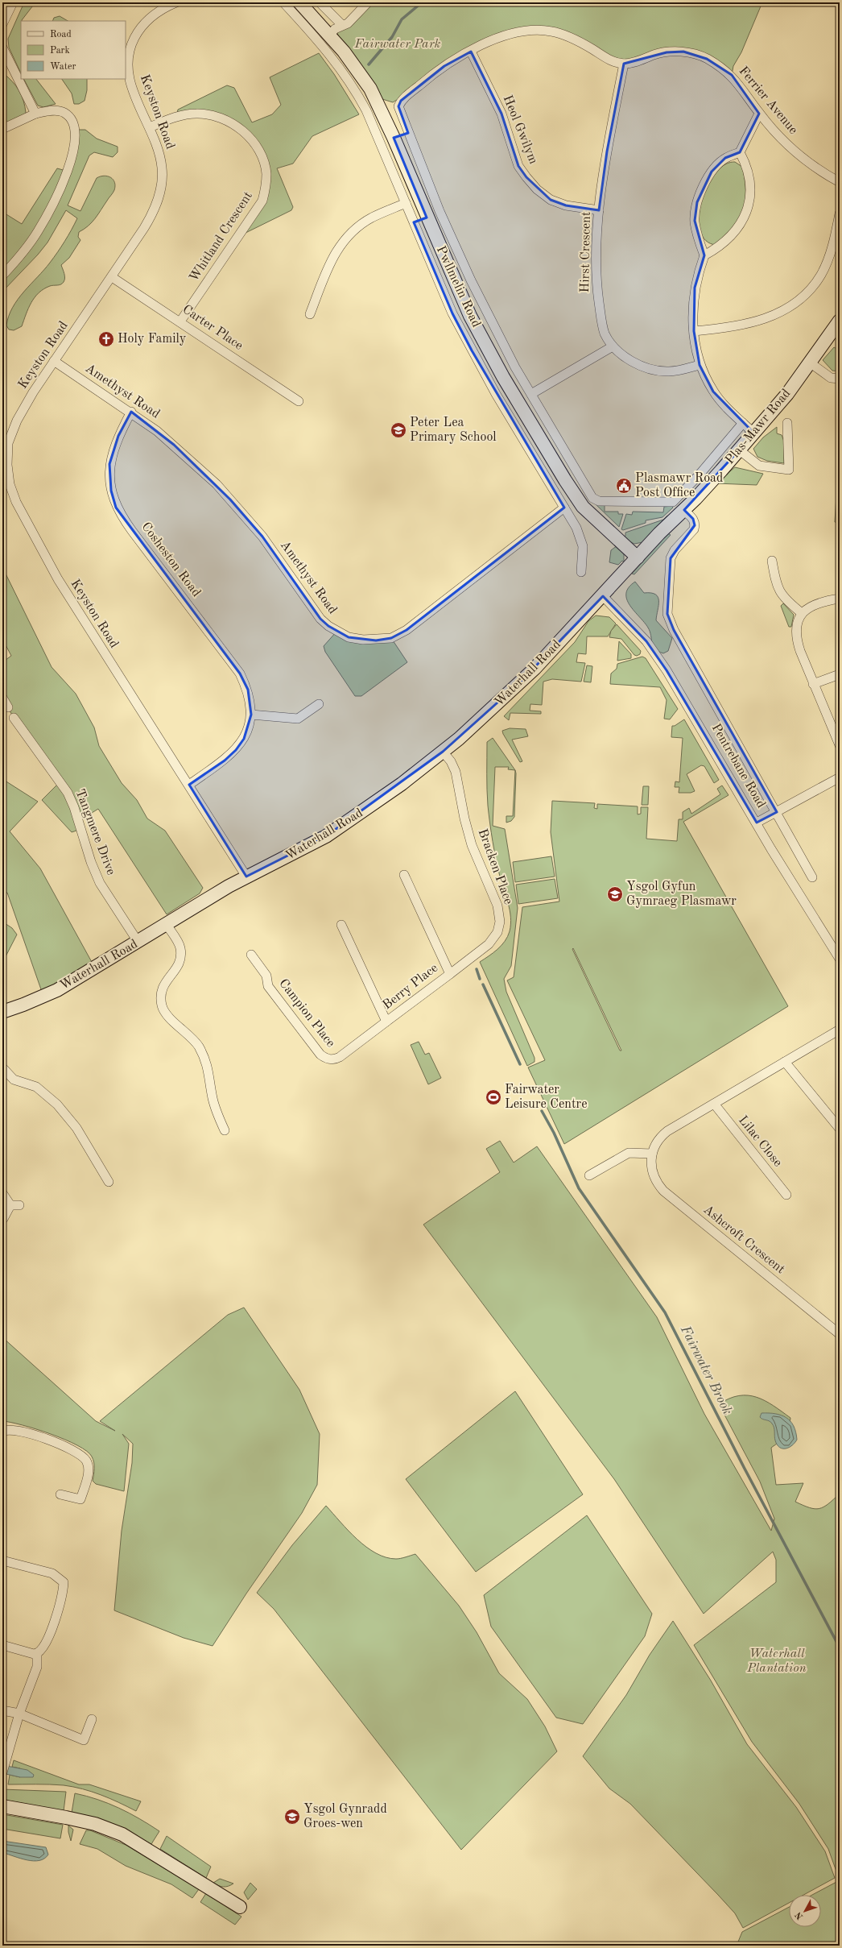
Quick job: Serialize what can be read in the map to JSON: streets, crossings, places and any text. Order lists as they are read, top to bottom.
{
  "streets": {
    "street": [
      "Ferrier Avenue",
      "Keyston Road",
      "Heol Gwilym",
      "Whitland Crescent",
      "Hirst Crescent",
      "Pwllmelin Road",
      "Carter Place",
      "Amethyst Road",
      "Plas-Mawr Road",
      "Cosheston Road",
      "Waterhall Road",
      "Pentrebane Road",
      "Tangmere Drive",
      "Bracken Place",
      "Berry Place",
      "Campion Place",
      "Lilac Close",
      "Ashcroft Crescent"
    ]
  },
  "crossings": [
    ["Ferrier Avenue", "Heol Gwilym"],
    ["Ferrier Avenue", "Hirst Crescent"],
    ["Ferrier Avenue", "Pwllmelin Road"],
    ["Keyston Road", "Whitland Crescent"],
    ["Keyston Road", "Carter Place"],
    ["Keyston Road", "Amethyst Road"],
    ["Keyston Road", "Cosheston Road"],
    ["Keyston Road", "Waterhall Road"],
    ["Heol Gwilym", "Hirst Crescent"],
    ["Whitland Crescent", "Carter Place"],
    ["Pwllmelin Road", "Amethyst Road"],
    ["Pwllmelin Road", "Plas-Mawr Road"],
    ["Amethyst Road", "Cosheston Road"],
    ["Plas-Mawr Road", "Waterhall Road"],
    ["Plas-Mawr Road", "Pentrebane Road"],
    ["Waterhall Road", "Pentrebane Road"],
    ["Waterhall Road", "Tangmere Drive"],
    ["Waterhall Road", "Bracken Place"],
    ["Bracken Place", "Berry Place"],
    ["Berry Place", "Campion Place"],
    ["Lilac Close", "Ashcroft Crescent"]
  ],
  "water": ["Fairwater Brook"],
  "parks": ["Fairwater Park", "Waterhall Plantation"],
  "places": {
    "church": ["Holy Family"],
    "school or university": ["Peter Lea Primary School", "Ysgol Gyfun Gymraeg Plasmawr", "Ysgol Gynradd Groes-wen"],
    "public building": ["Plasmawr Road Post Office"],
    "sports": ["Fairwater Leisure Centre"]
  },
  "legend": ["Road", "Park", "Water"],
  "north": "bottom left"
}
